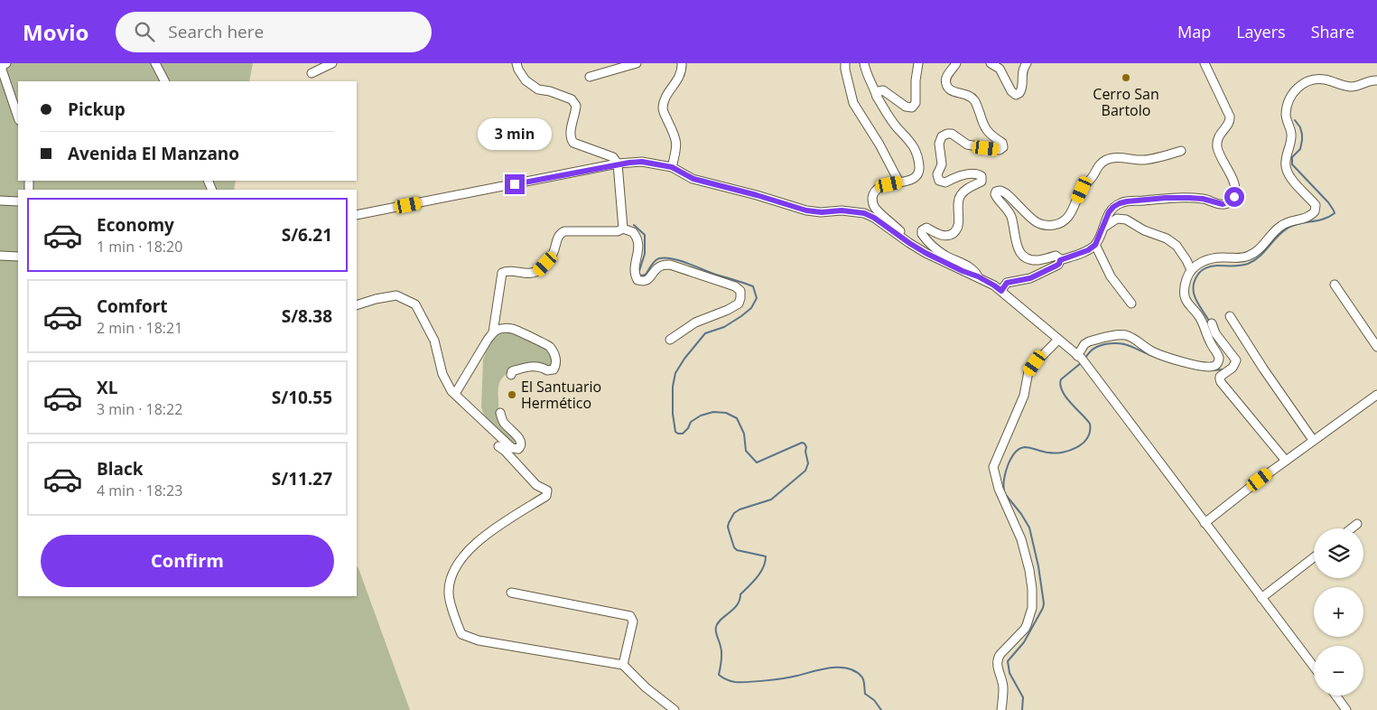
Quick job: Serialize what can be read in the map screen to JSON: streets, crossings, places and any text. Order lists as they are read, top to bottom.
{
  "places": ["Cerro San Bartolo", "El Santuario Hermético"],
  "page": {
    "header": "Movio",
    "search": "Search here",
    "nav": ["Map", "Layers", "Share"],
    "banner": ["Pickup", "Avenida El Manzano"],
    "bubble": "3 min",
    "list": [
      {
        "name": "Economy",
        "note": "1 min · 18:20",
        "value": "S/6.21"
      },
      {
        "name": "Comfort",
        "note": "2 min · 18:21",
        "value": "S/8.38"
      },
      {
        "name": "XL",
        "note": "3 min · 18:22",
        "value": "S/10.55"
      },
      {
        "name": "Black",
        "note": "4 min · 18:23",
        "value": "S/11.27"
      }
    ],
    "buttons": "Confirm",
    "map_buttons": ["+", "−"]
  }
}
